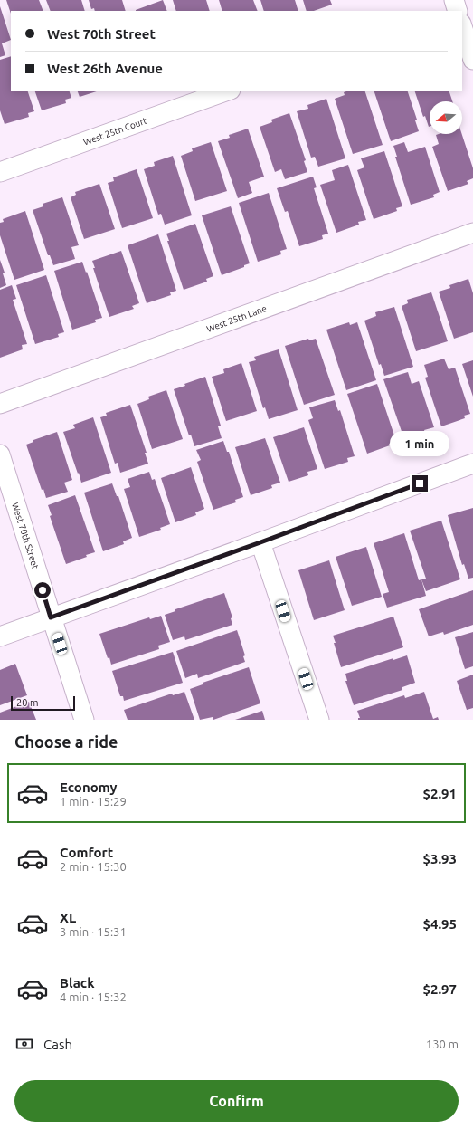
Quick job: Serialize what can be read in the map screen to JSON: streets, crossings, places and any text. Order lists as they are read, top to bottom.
{
  "streets": {
    "street": ["West 25th Court", "West 25th Lane", "West 70th Street"]
  },
  "scale_bar": "20 m",
  "north": "left",
  "page": {
    "banner": ["West 70th Street", "West 26th Avenue"],
    "bubble": "1 min",
    "scale": "20 m",
    "heading": "Choose a ride",
    "list": [
      {
        "name": "Economy",
        "note": "1 min · 15:29",
        "value": "$2.91"
      },
      {
        "name": "Comfort",
        "note": "2 min · 15:30",
        "value": "$3.93"
      },
      {
        "name": "XL",
        "note": "3 min · 15:31",
        "value": "$4.95"
      },
      {
        "name": "Black",
        "note": "4 min · 15:32",
        "value": "$2.97"
      }
    ],
    "pay": ["Cash", "130 m"],
    "buttons": "Confirm"
  }
}
